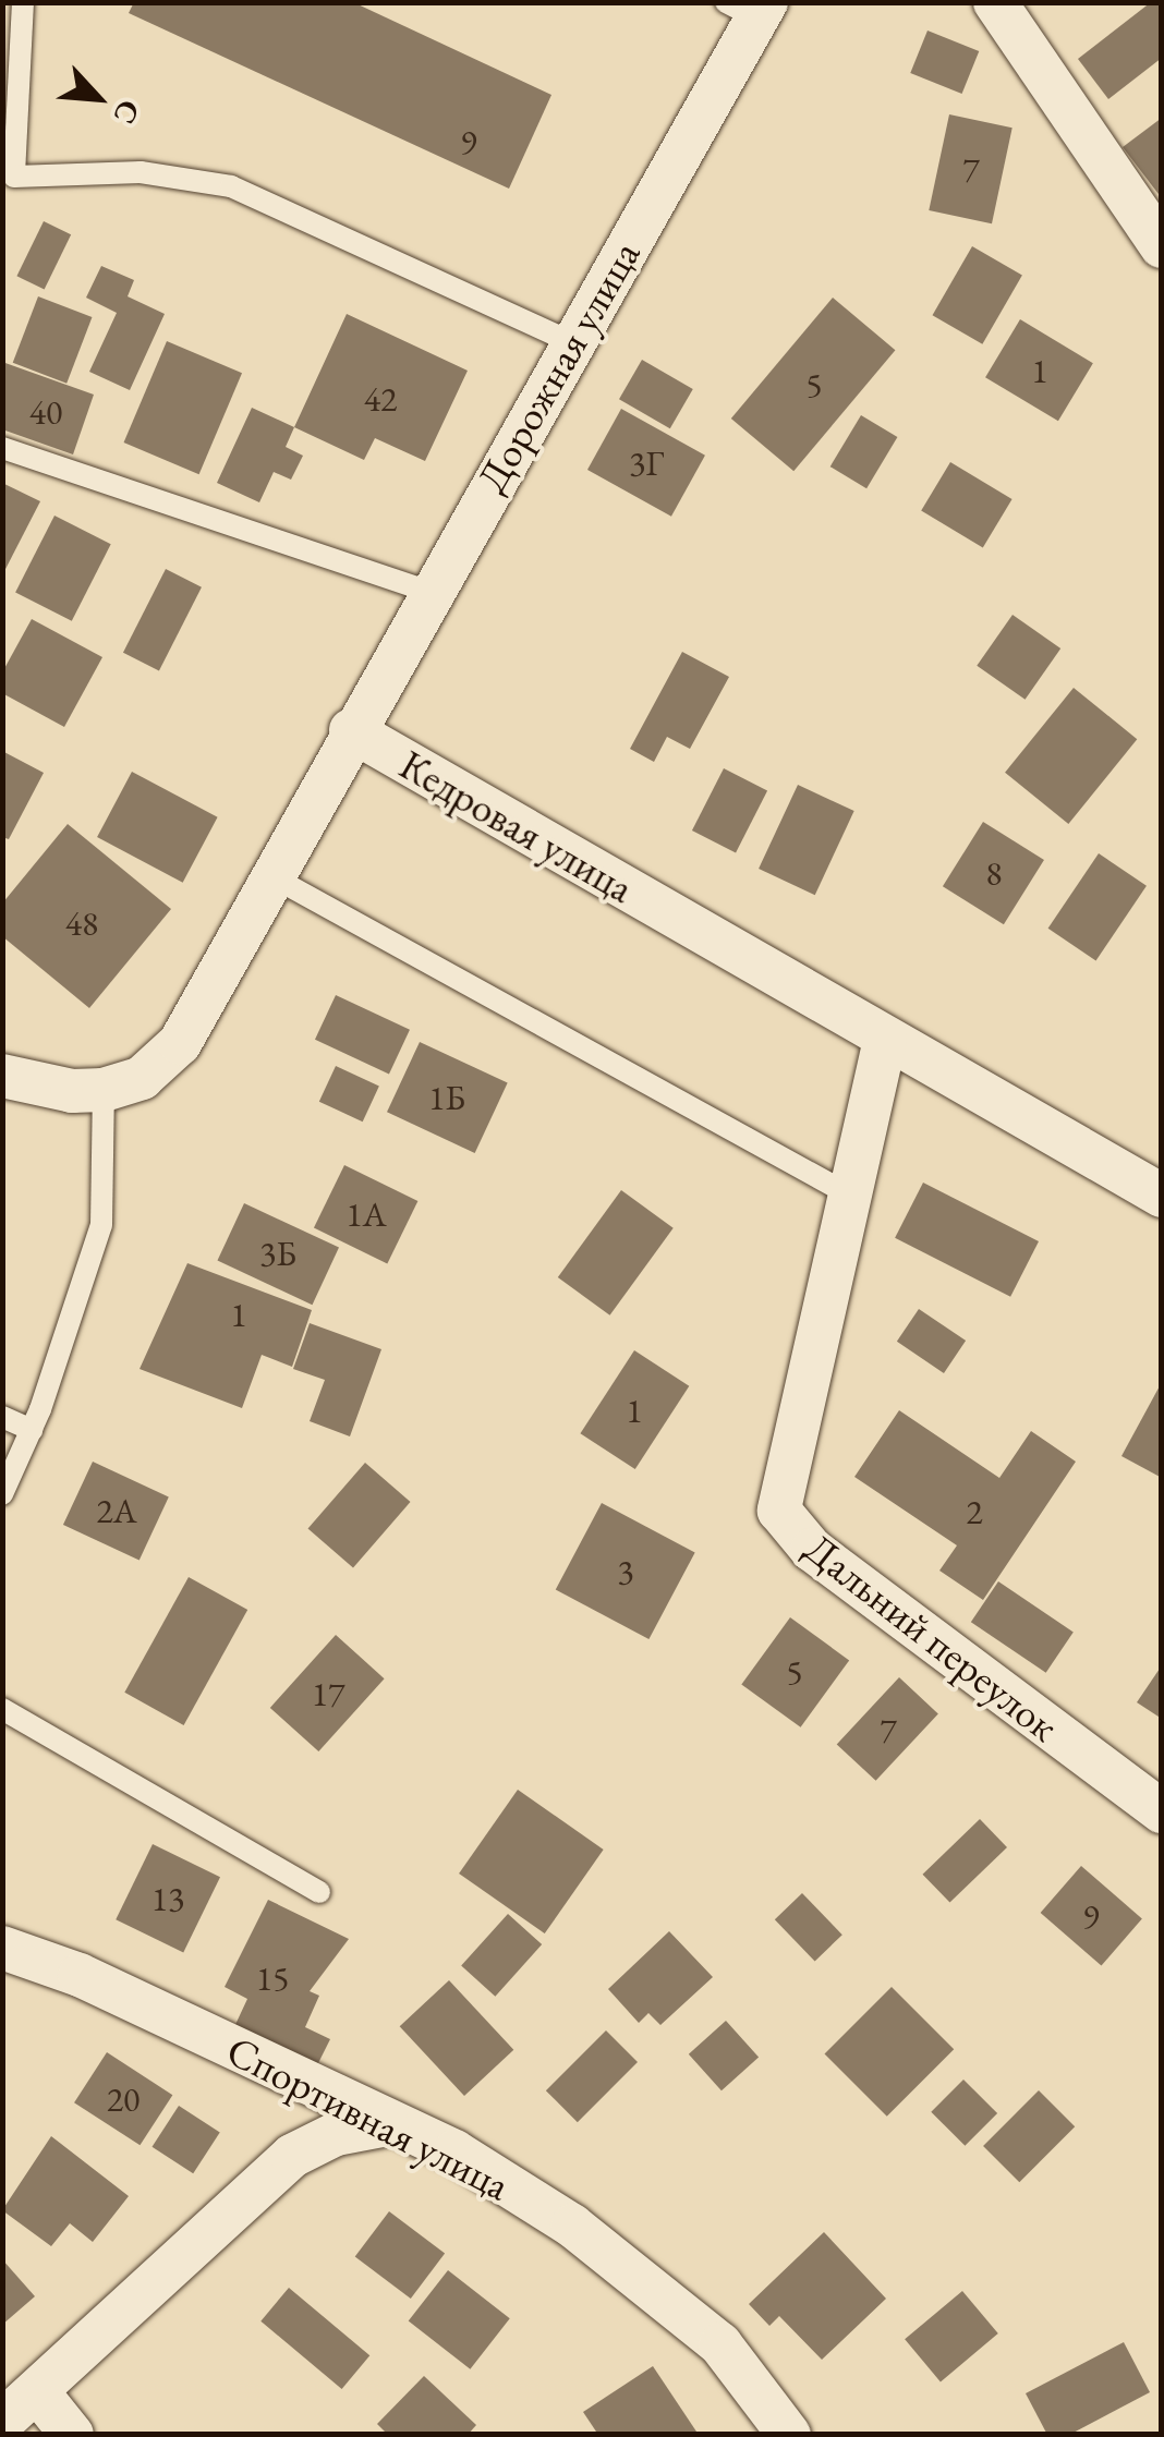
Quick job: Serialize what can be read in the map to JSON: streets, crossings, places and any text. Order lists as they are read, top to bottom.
{
  "streets": {
    "street": [
      "Дорожная улица",
      "Кедровая улица",
      "Дальний переулок",
      "Спортивная улица"
    ]
  },
  "crossings": [
    ["Дорожная улица", "Кедровая улица"],
    ["Кедровая улица", "Дальний переулок"]
  ],
  "house_numbers": [
    "9",
    "7",
    "1",
    "5",
    "42",
    "40",
    "3Г",
    "8",
    "48",
    "1Б",
    "1А",
    "3Б",
    "1",
    "1",
    "2А",
    "2",
    "3",
    "5",
    "17",
    "7",
    "13",
    "9",
    "15",
    "20"
  ],
  "north": "bottom right"
}
